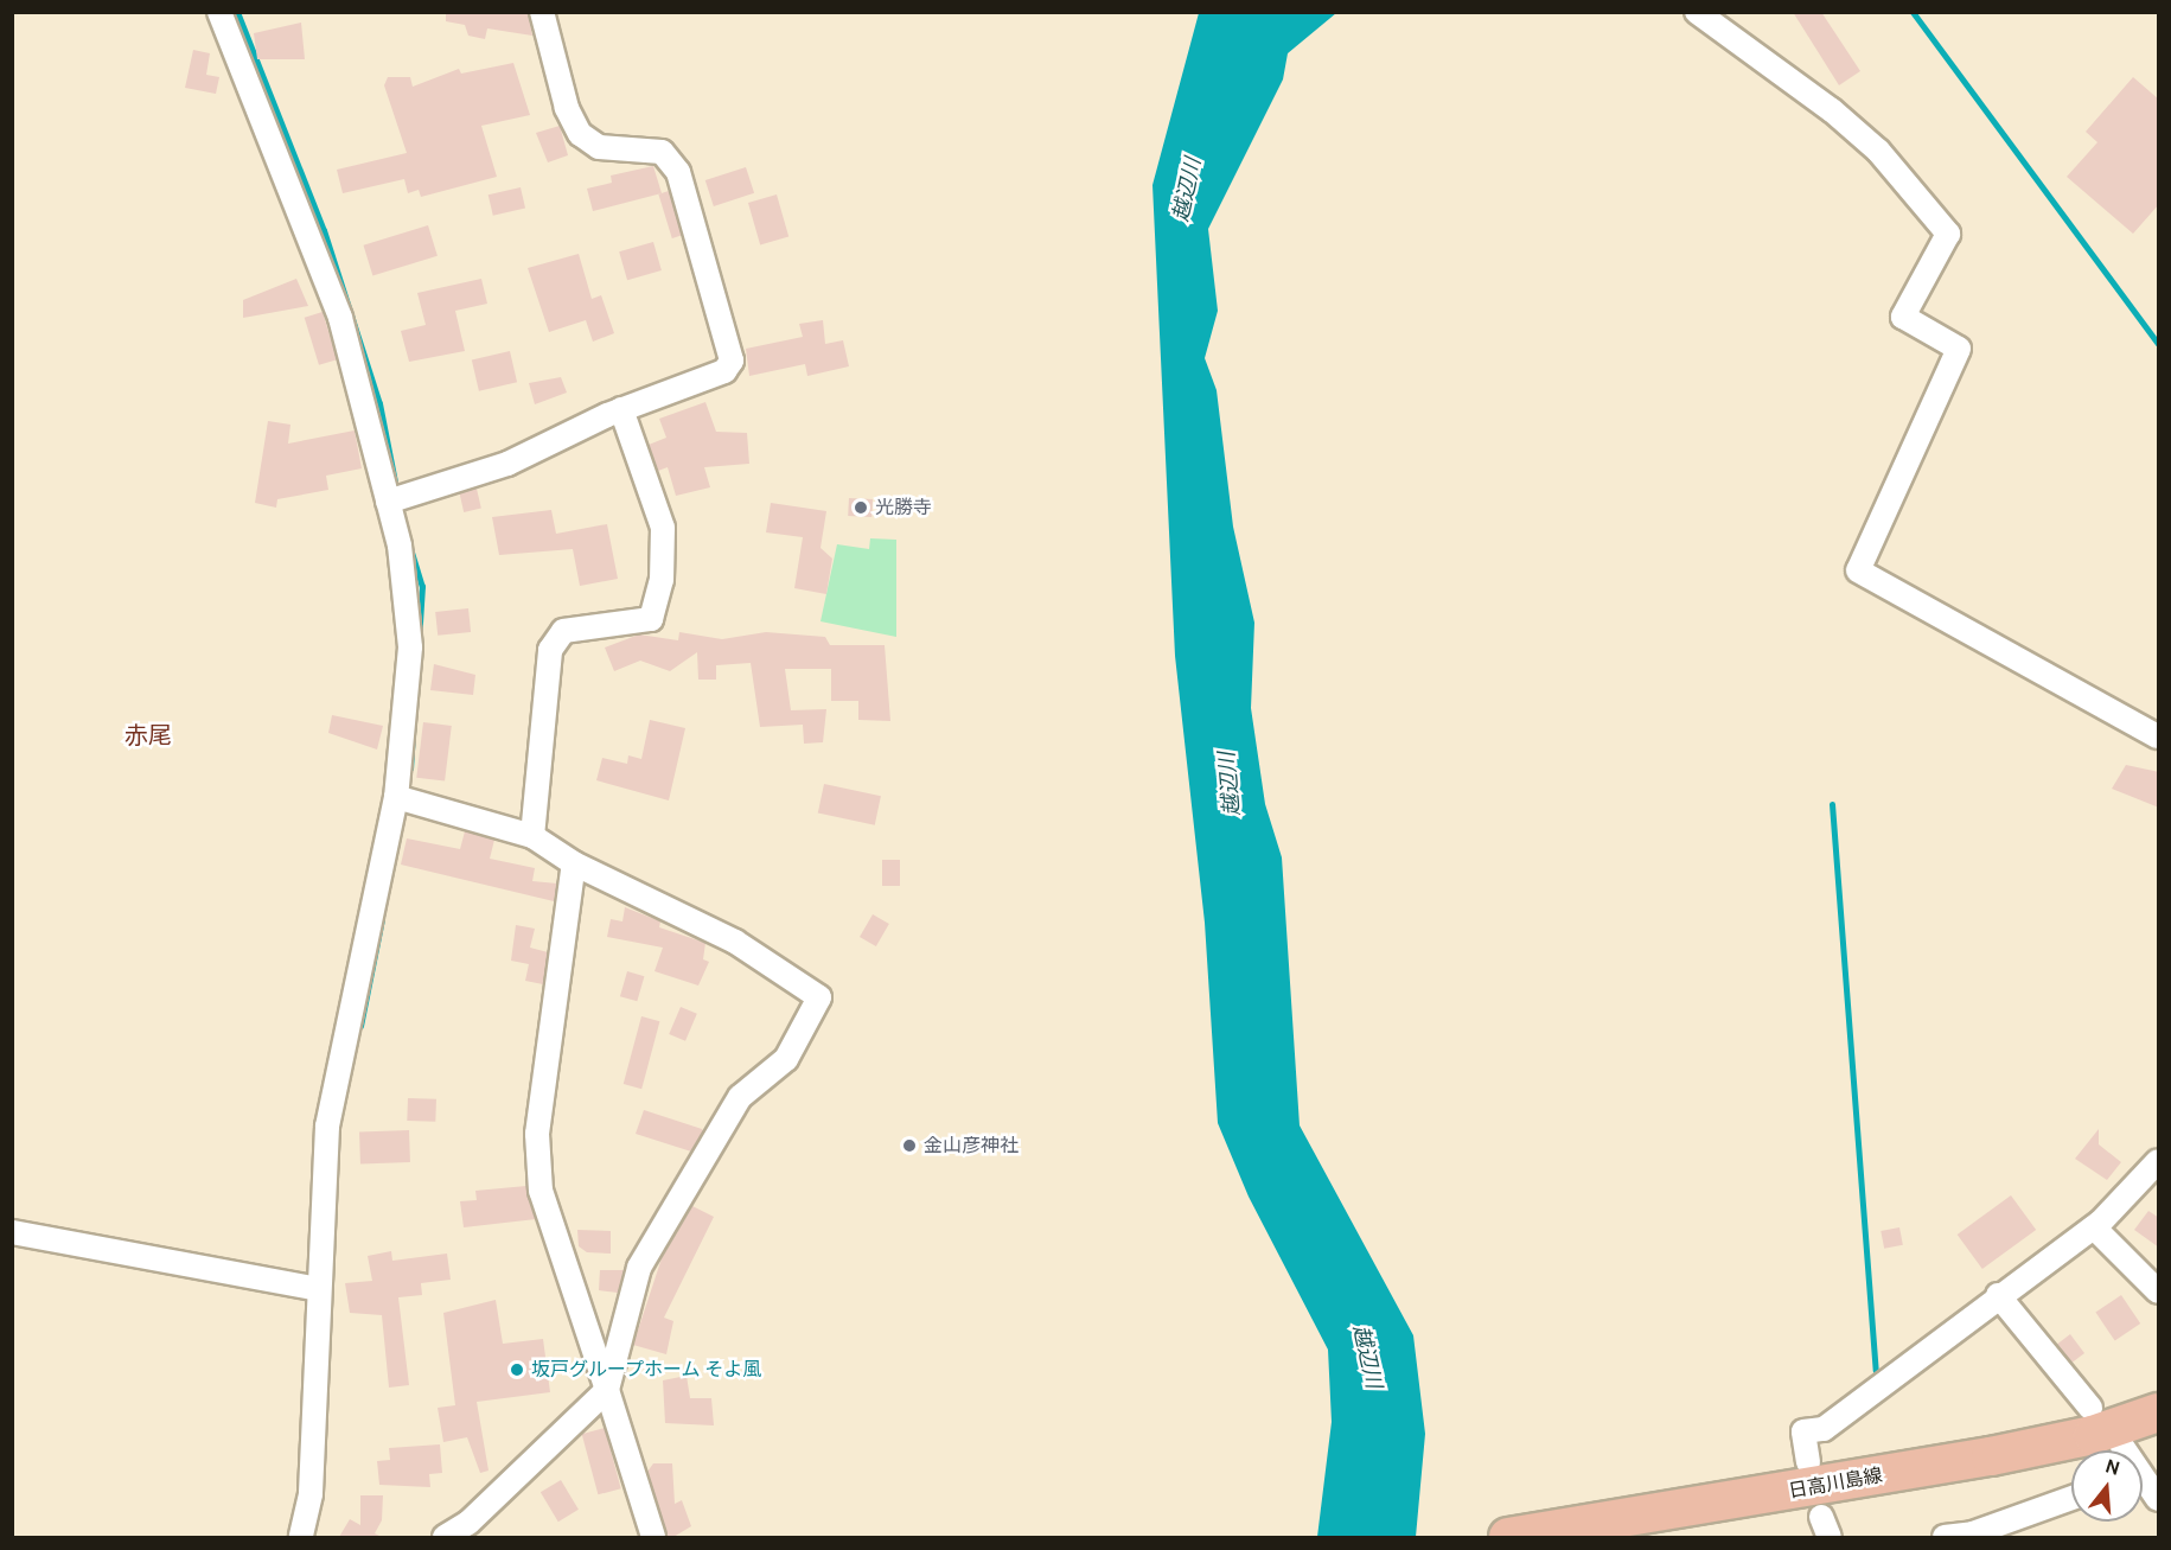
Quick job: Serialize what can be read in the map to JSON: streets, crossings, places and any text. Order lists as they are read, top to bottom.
{
  "streets": {
    "main road": ["日高川島線"]
  },
  "districts": ["赤尾"],
  "water": ["越辺川"],
  "places": ["光勝寺", "金山彦神社", "坂戸グループホーム そよ風"],
  "north": "top"
}
